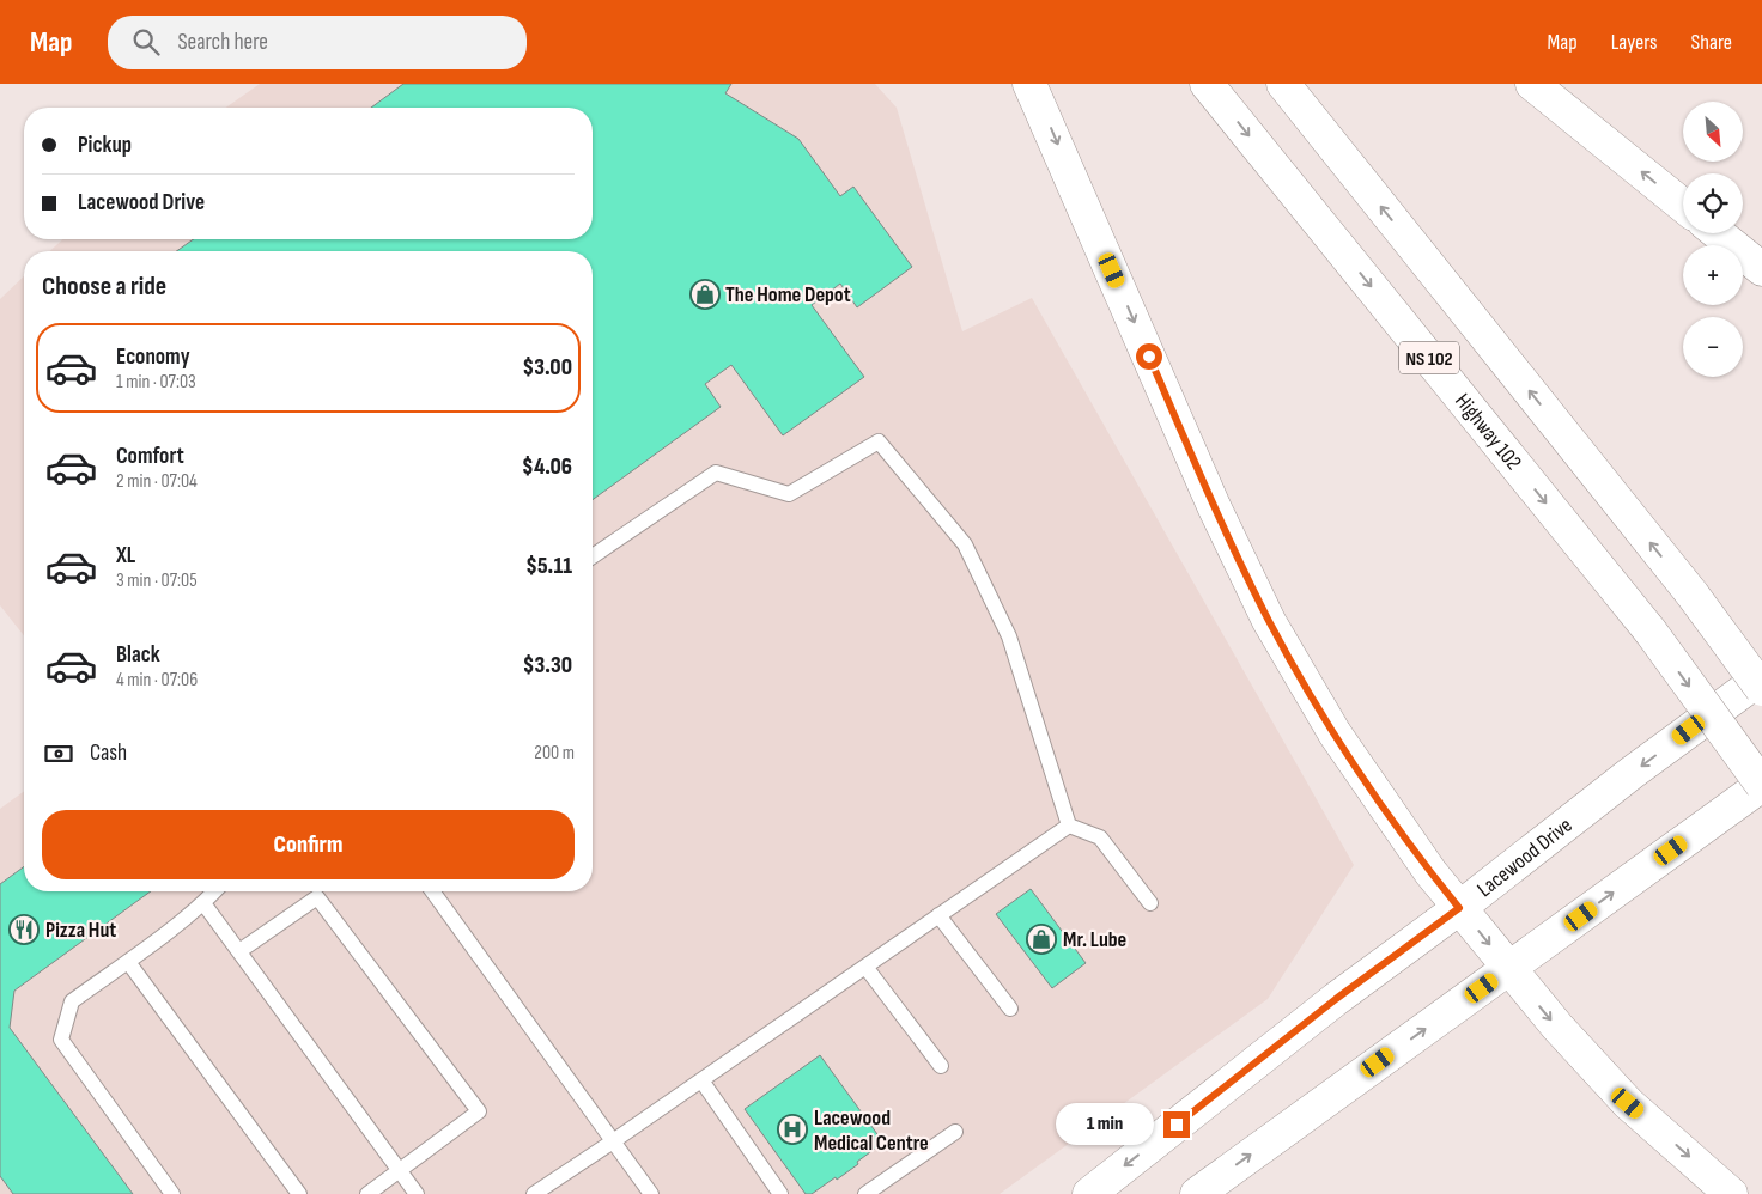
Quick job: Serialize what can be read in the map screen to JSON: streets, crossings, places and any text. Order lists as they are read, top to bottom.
{
  "streets": {
    "main road": ["NS 102", "Highway 102", "Lacewood Drive"]
  },
  "places": {
    "shop": ["The Home Depot", "Mr. Lube"],
    "restaurant": ["Pizza Hut"],
    "hospital": ["Lacewood Medical Centre"]
  },
  "north": "bottom right",
  "page": {
    "header": "Map",
    "search": "Search here",
    "nav": ["Map", "Layers", "Share"],
    "map_buttons": ["+", "−"],
    "banner": ["Pickup", "Lacewood Drive"],
    "heading": "Choose a ride",
    "list": [
      {
        "name": "Economy",
        "note": "1 min · 07:03",
        "value": "$3.00"
      },
      {
        "name": "Comfort",
        "note": "2 min · 07:04",
        "value": "$4.06"
      },
      {
        "name": "XL",
        "note": "3 min · 07:05",
        "value": "$5.11"
      },
      {
        "name": "Black",
        "note": "4 min · 07:06",
        "value": "$3.30"
      }
    ],
    "pay": ["Cash", "200 m"],
    "buttons": "Confirm",
    "bubble": "1 min"
  }
}
